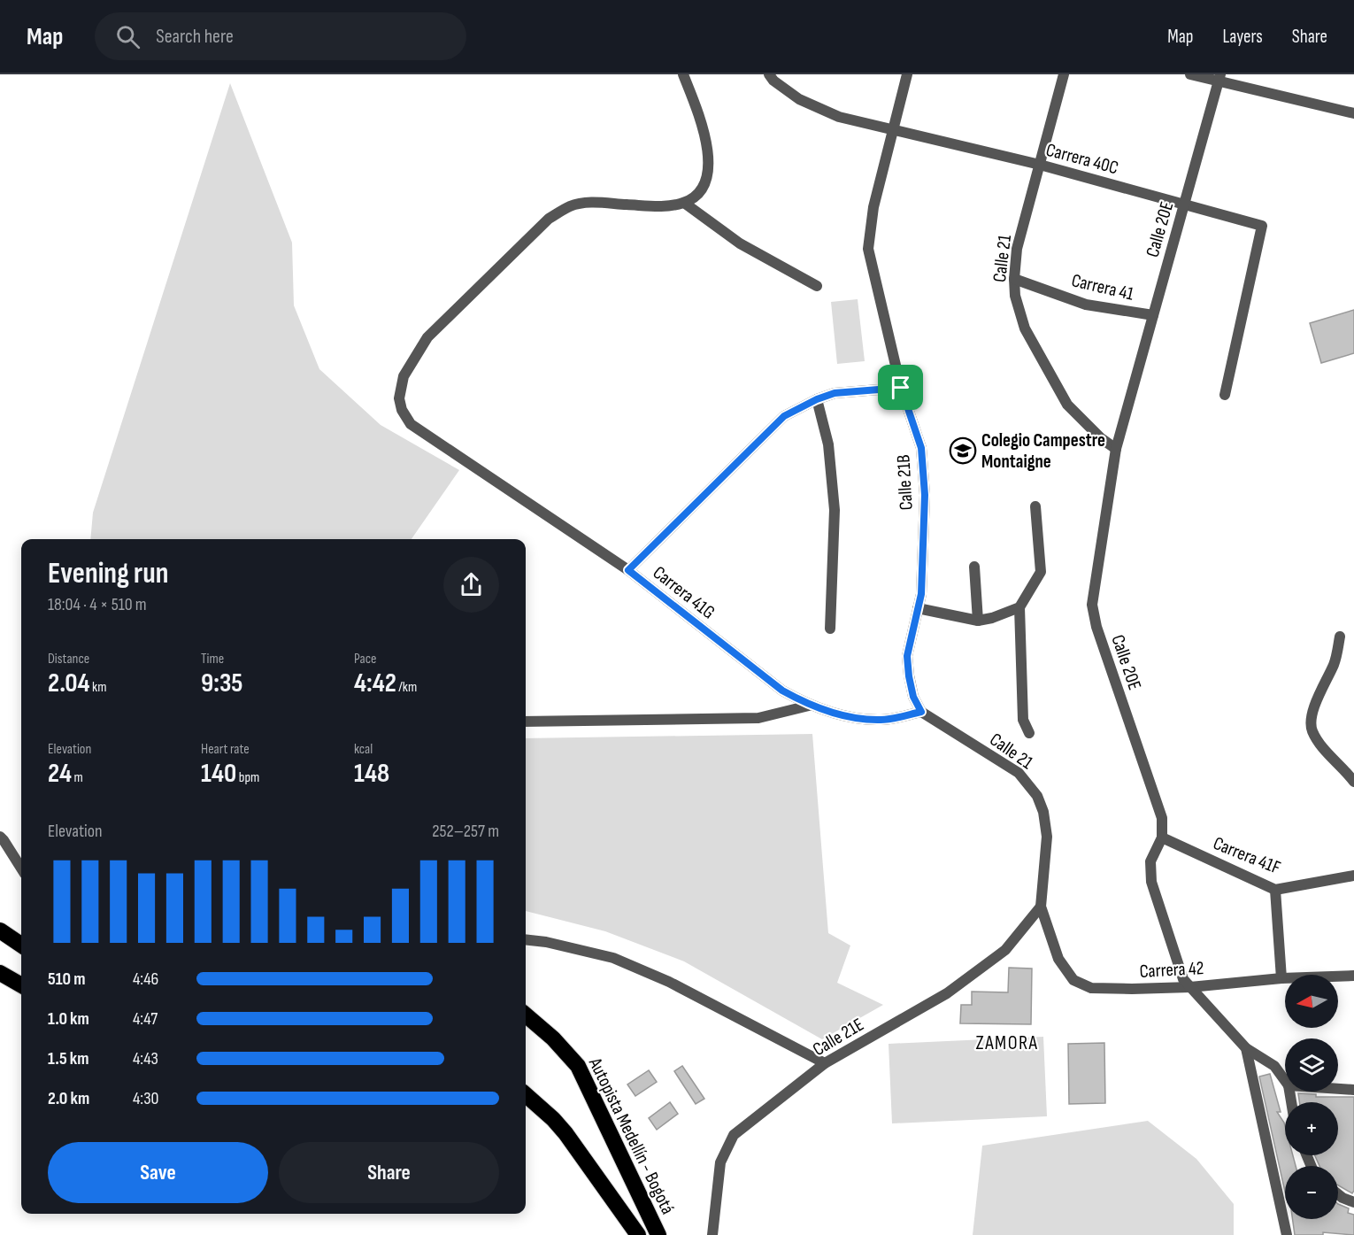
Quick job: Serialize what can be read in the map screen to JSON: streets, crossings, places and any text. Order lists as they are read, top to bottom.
{
  "streets": {
    "highway": ["Autopista Medellín - Bogotá"],
    "street": [
      "Carrera 40C",
      "Calle 20E",
      "Calle 21",
      "Carrera 41",
      "Calle 21B",
      "Carrera 41G",
      "Carrera 41F",
      "Carrera 42",
      "Calle 21E"
    ]
  },
  "crossings": [
    ["Carrera 40C", "Calle 20E"],
    ["Carrera 40C", "Calle 21"],
    ["Carrera 40C", "Calle 21B"],
    ["Calle 20E", "Calle 21"],
    ["Calle 20E", "Carrera 41"],
    ["Calle 20E", "Carrera 41F"],
    ["Calle 21", "Carrera 41"],
    ["Calle 21", "Calle 21B"],
    ["Calle 21", "Carrera 41G"],
    ["Calle 21", "Carrera 42"],
    ["Calle 21", "Calle 21E"],
    ["Calle 21B", "Carrera 41G"],
    ["Carrera 42", "Calle 21E"]
  ],
  "districts": ["ZAMORA"],
  "places": {
    "school or university": ["Colegio Campestre Montaigne"]
  },
  "north": "left",
  "page": {
    "header": "Map",
    "search": "Search here",
    "nav": ["Map", "Layers", "Share"],
    "heading": ["Evening run", "18:04 · 4 × 510 m"],
    "stats": [
      ["Distance", "2.04 km"],
      ["Time", "9:35"],
      ["Pace", "4:42 /km"],
      ["Elevation", "24 m"],
      ["Heart rate", "140 bpm"],
      ["kcal", "148"]
    ],
    "chart": ["Elevation", "252–257 m"],
    "list": [
      {
        "name": "510 m",
        "note": "4:46"
      },
      {
        "name": "1.0 km",
        "note": "4:47"
      },
      {
        "name": "1.5 km",
        "note": "4:43"
      },
      {
        "name": "2.0 km",
        "note": "4:30"
      }
    ],
    "map_buttons": ["+", "−"],
    "buttons": ["Save", "Share"]
  }
}
